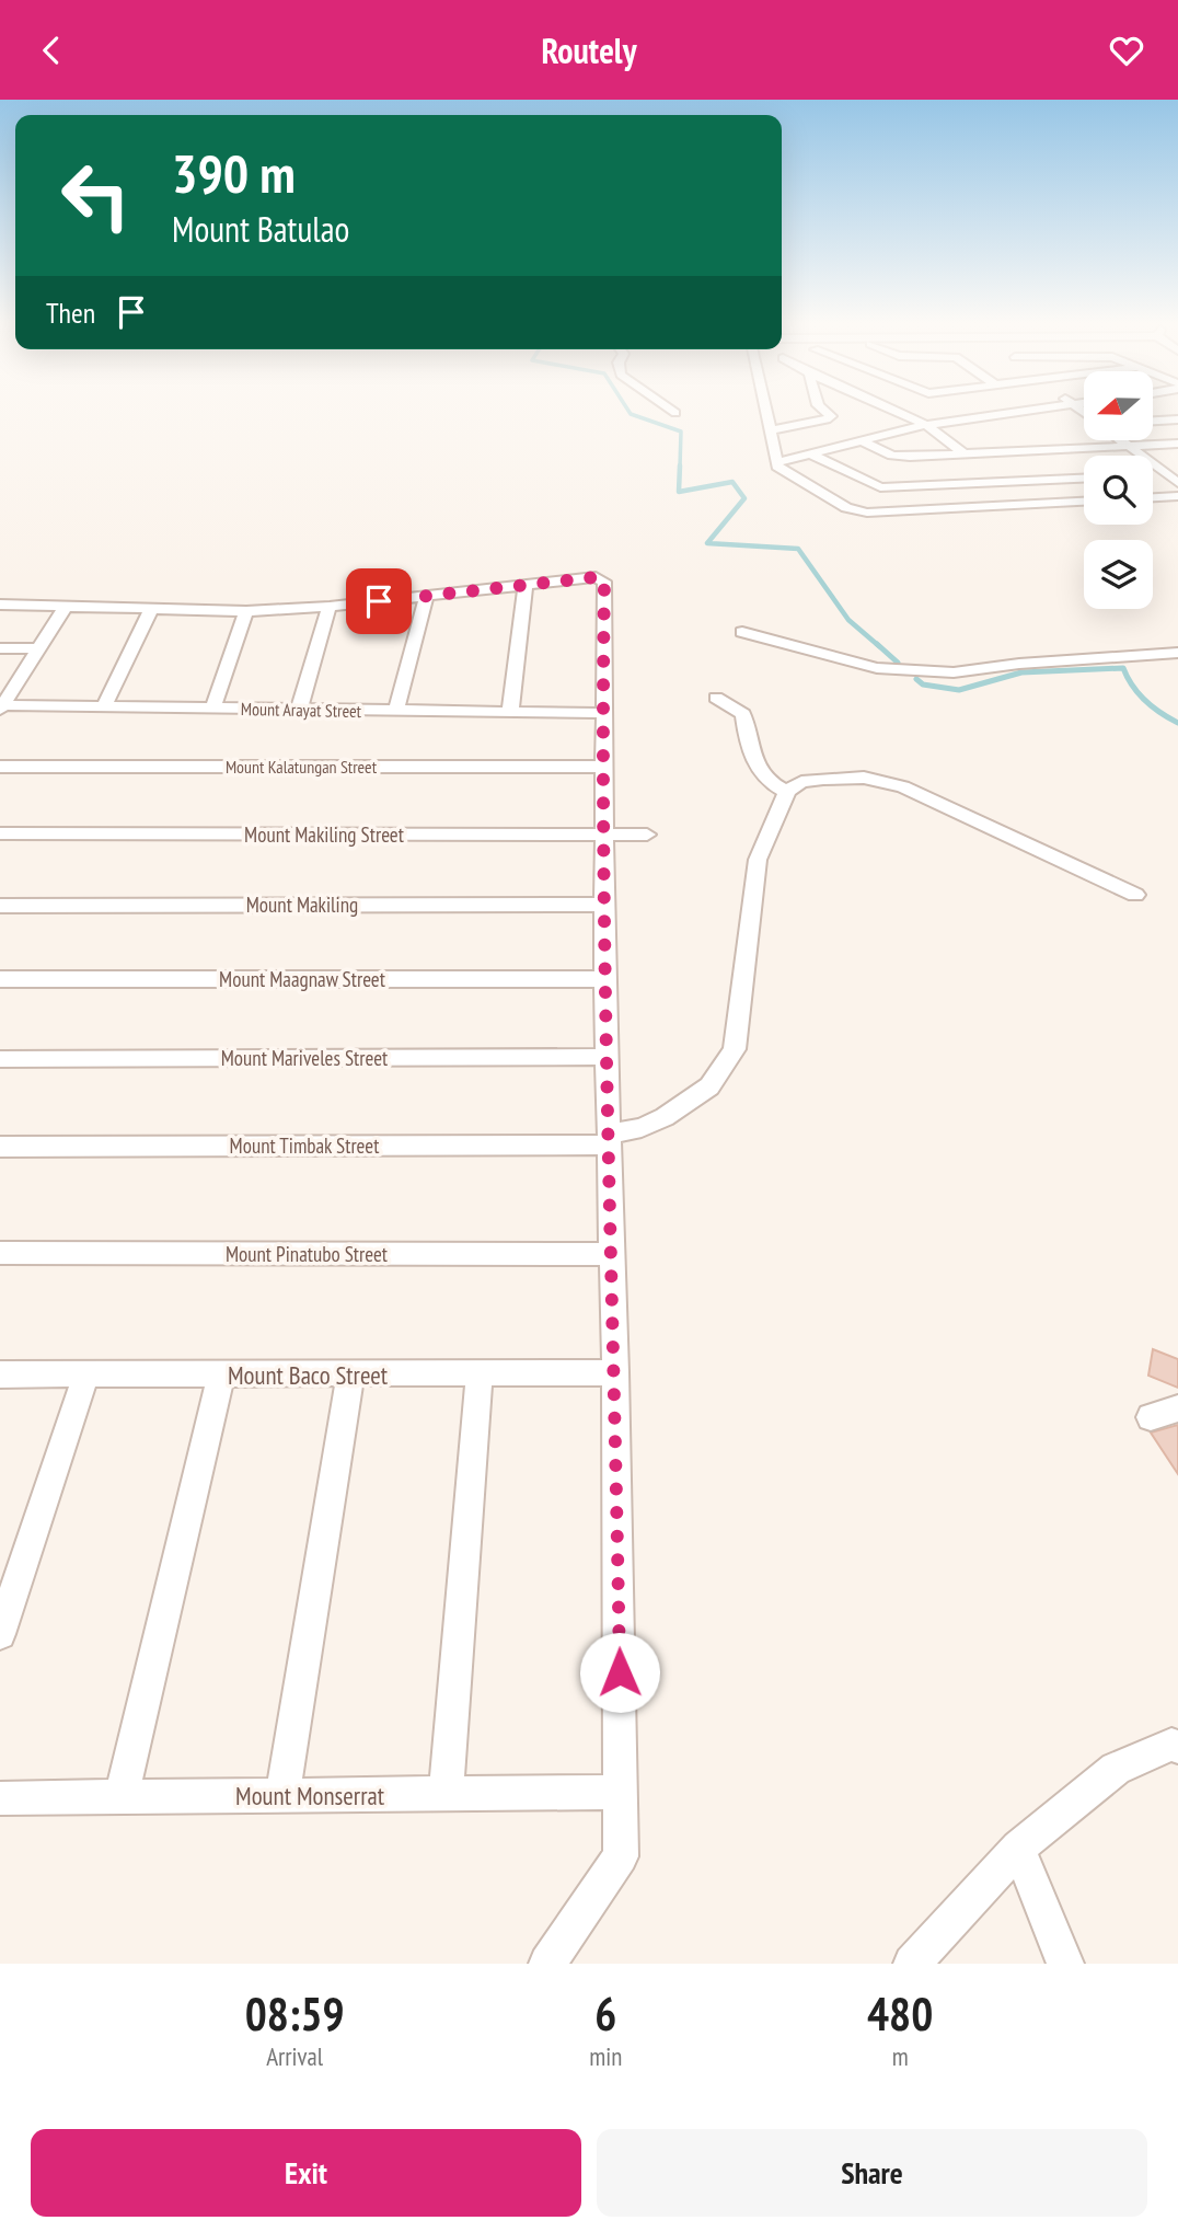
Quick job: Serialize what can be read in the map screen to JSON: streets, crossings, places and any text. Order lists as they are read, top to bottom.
{
  "streets": {
    "street": [
      "Mount Arayat Street",
      "Mount Kalatungan Street",
      "Mount Makiling Street",
      "Mount Makiling",
      "Mount Maagnaw Street",
      "Mount Mariveles Street",
      "Mount Timbak Street",
      "Mount Pinatubo Street",
      "Mount Baco Street",
      "Mount Monserrat"
    ]
  },
  "north": "left",
  "page": {
    "header": "Routely",
    "turn": ["390 m", "Mount Batulao"],
    "then": "Then",
    "eta": [
      "08:59",
      "Arrival",
      "6",
      "min",
      "480",
      "m"
    ],
    "buttons": ["Exit", "Share"]
  }
}
